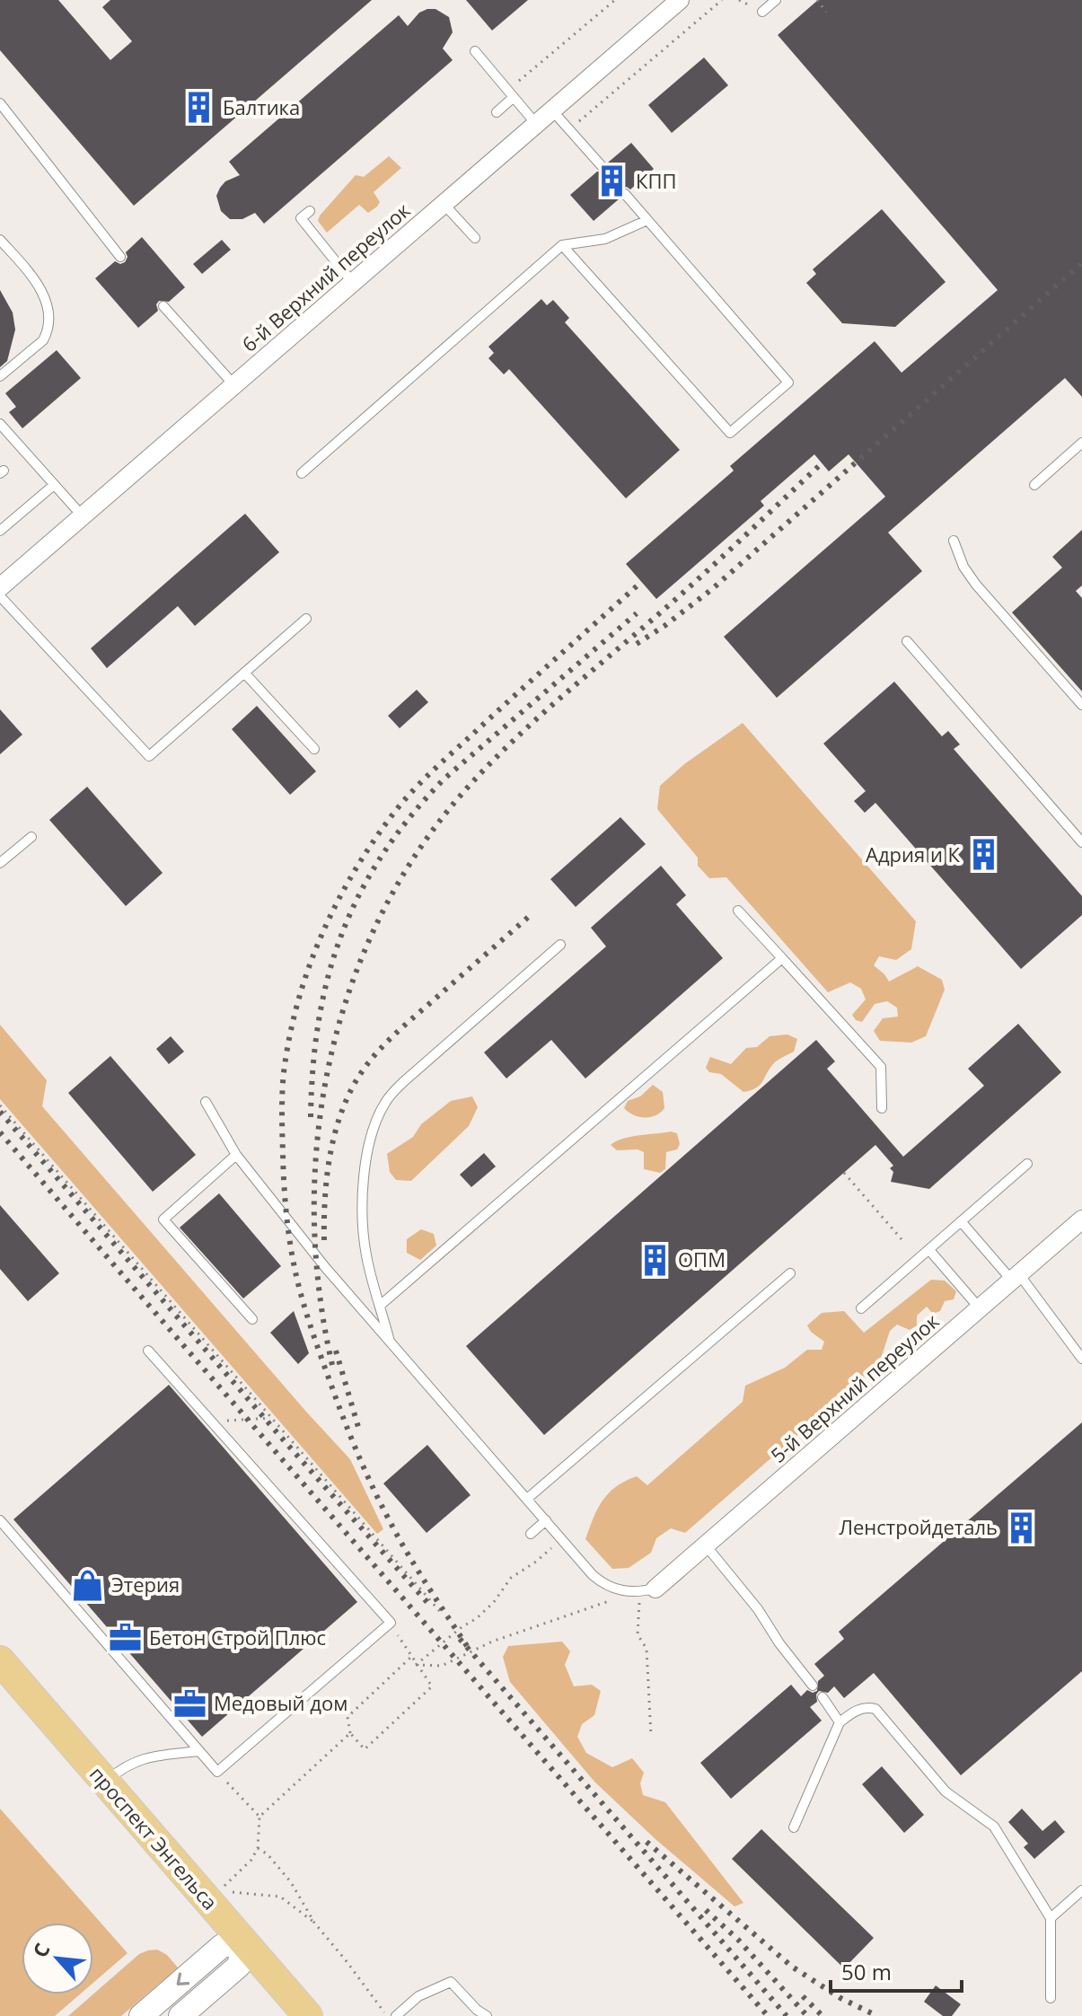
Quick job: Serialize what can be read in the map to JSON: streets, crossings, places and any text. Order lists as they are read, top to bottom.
{
  "streets": {
    "main road": ["проспект Энгельса"],
    "street": ["6-й Верхний переулок", "5-й Верхний переулок"]
  },
  "places": {
    "building": [
      "Балтика",
      "КПП",
      "Адрия и К",
      "ОПМ",
      "Ленстройдеталь"
    ],
    "shop": ["Этерия"],
    "office": ["Бетон Строй Плюс", "Медовый дом"]
  },
  "scale_bar": "50 m",
  "north": "top left"
}
